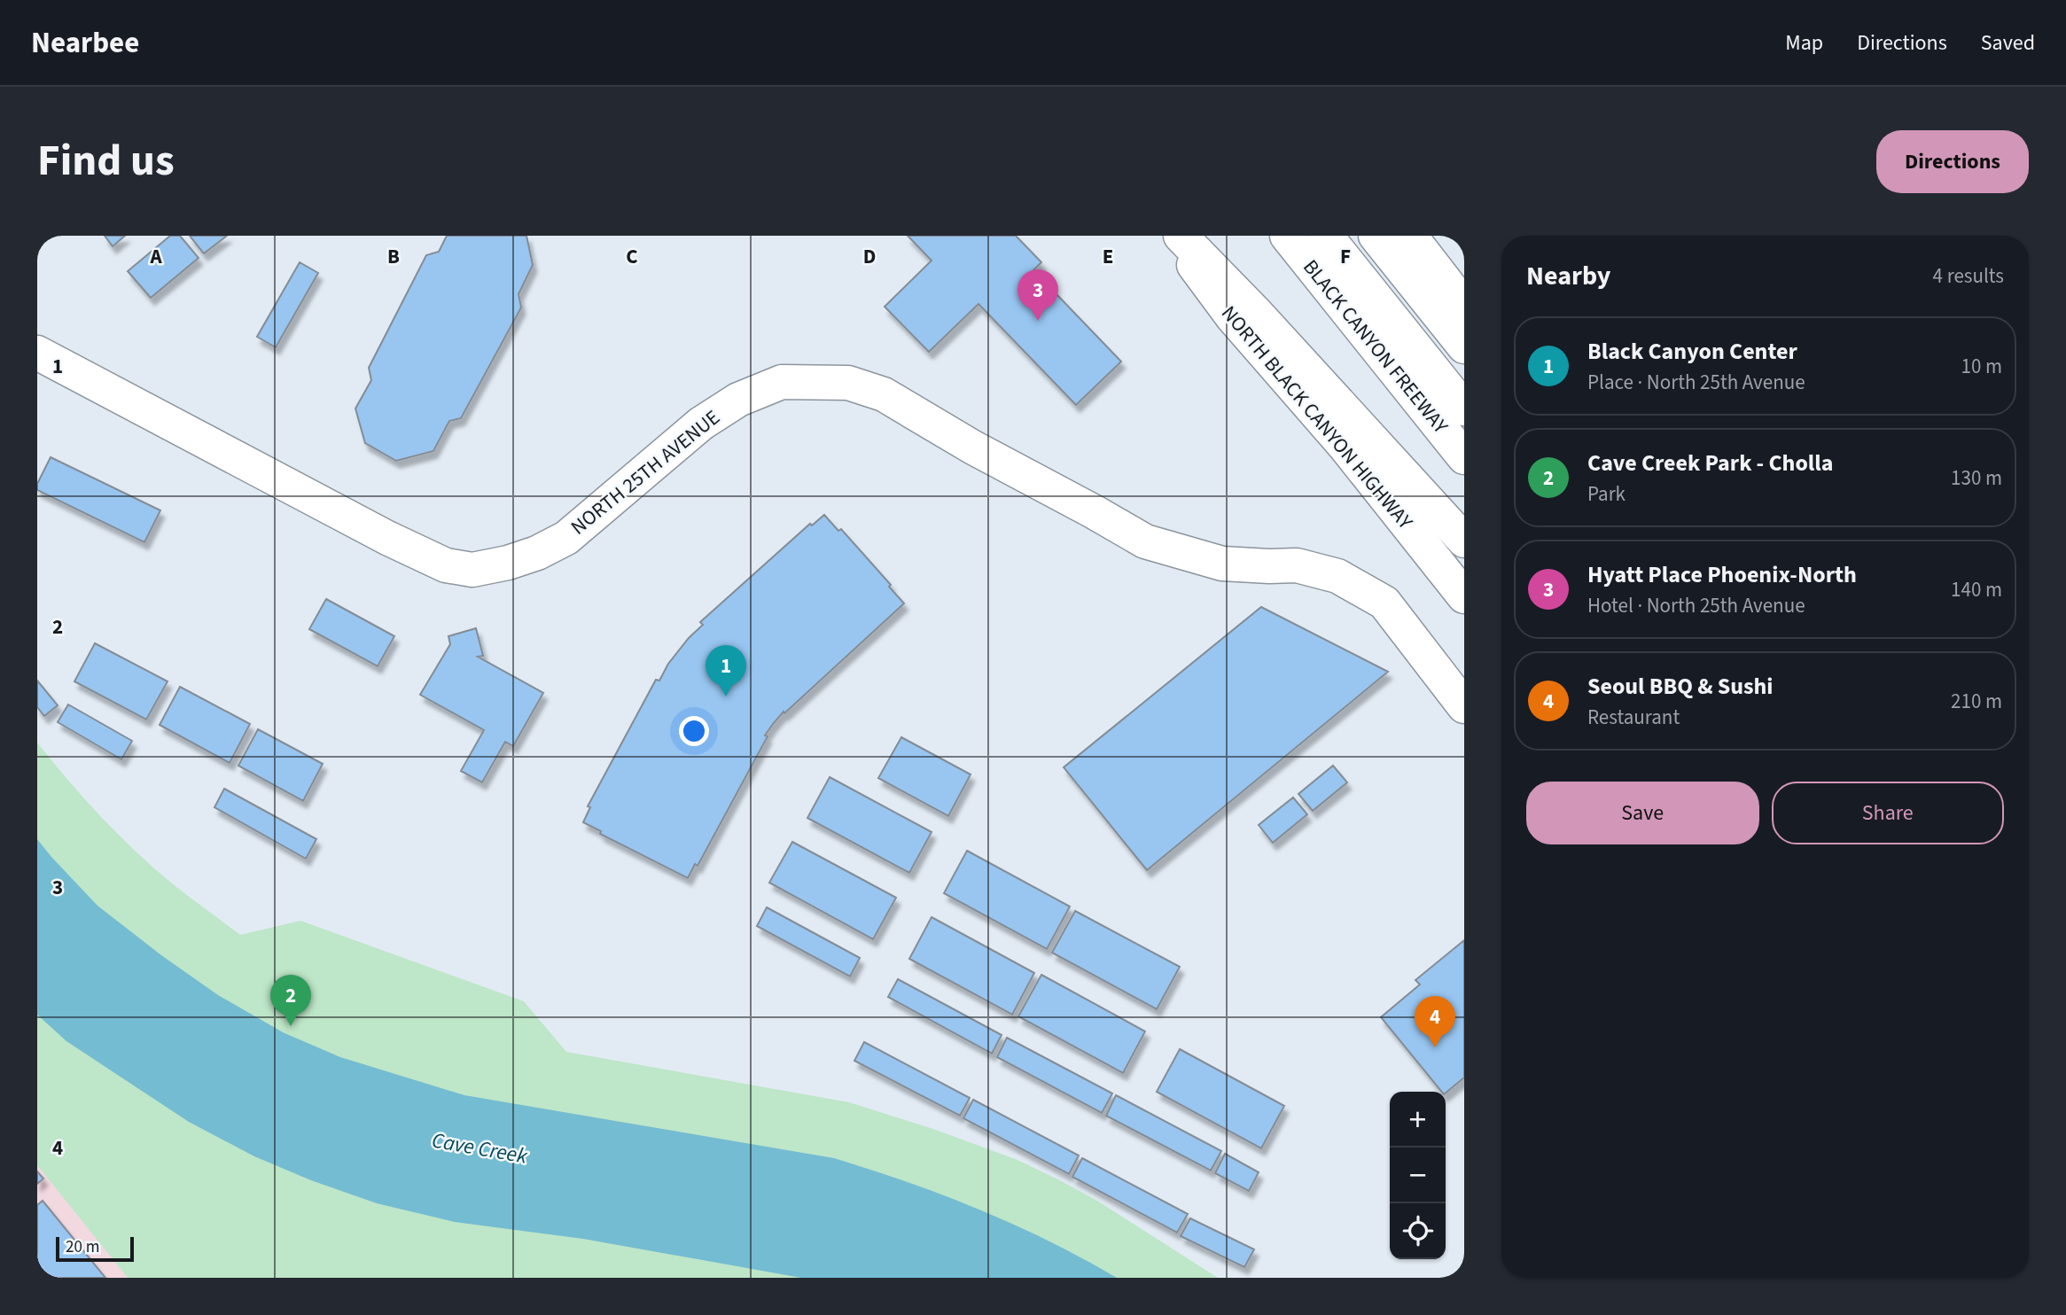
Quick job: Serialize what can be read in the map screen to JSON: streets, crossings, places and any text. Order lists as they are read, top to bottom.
{
  "streets": {
    "main road": ["BLACK CANYON FREEWAY", "NORTH BLACK CANYON HIGHWAY", "NORTH 25TH AVENUE"]
  },
  "water": ["Cave Creek"],
  "scale_bar": "20 m",
  "page": {
    "header": "Nearbee",
    "nav": ["Map", "Directions", "Saved"],
    "title": "Find us",
    "buttons": [
      "Directions",
      ["Save", "Share"]
    ],
    "heading": ["Nearby", "4 results"],
    "pins": [
      "3",
      "1",
      "2",
      "4"
    ],
    "list": [
      {
        "mark": "1",
        "name": "Black Canyon Center",
        "note": "Place · North 25th Avenue",
        "value": "10 m"
      },
      {
        "mark": "2",
        "name": "Cave Creek Park - Cholla",
        "note": "Park",
        "value": "130 m"
      },
      {
        "mark": "3",
        "name": "Hyatt Place Phoenix-North",
        "note": "Hotel · North 25th Avenue",
        "value": "140 m"
      },
      {
        "mark": "4",
        "name": "Seoul BBQ & Sushi",
        "note": "Restaurant",
        "value": "210 m"
      }
    ],
    "map_buttons": ["+", "−"],
    "scale": "20 m"
  },
  "grid": {
    "columns": [
      "A",
      "B",
      "C",
      "D",
      "E",
      "F"
    ],
    "rows": [
      "1",
      "2",
      "3",
      "4"
    ]
  }
}
